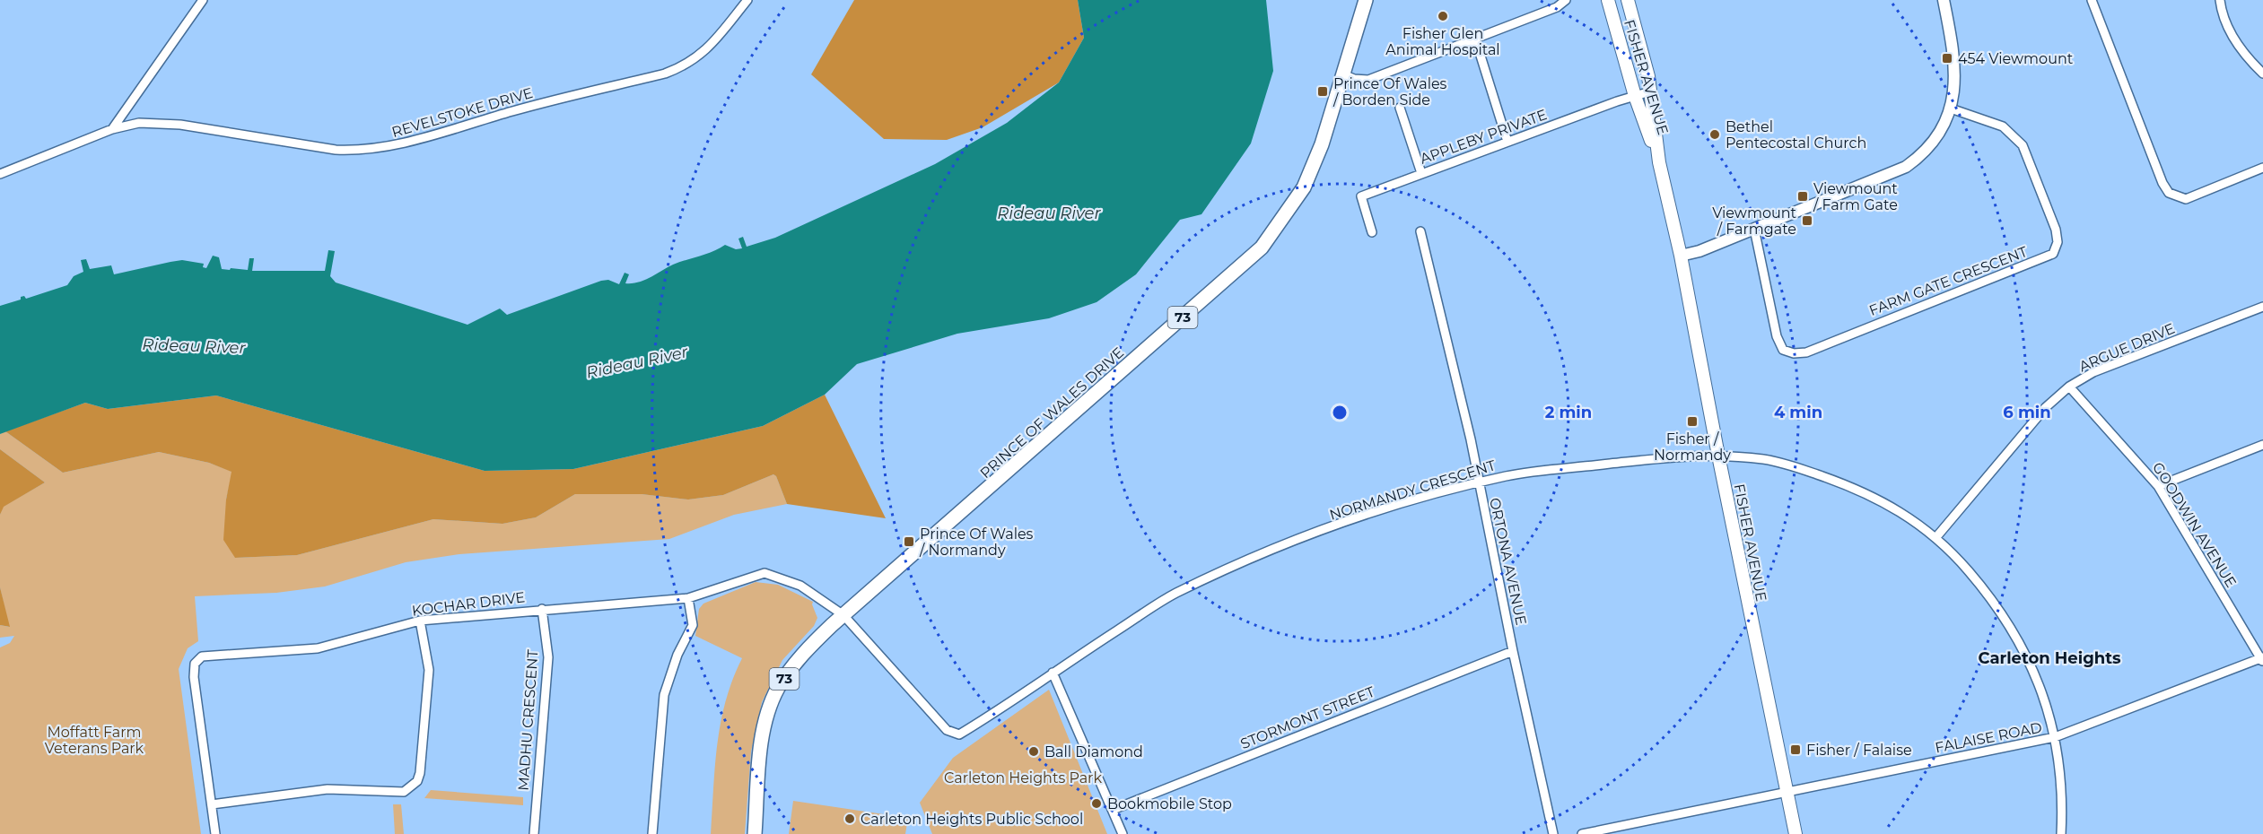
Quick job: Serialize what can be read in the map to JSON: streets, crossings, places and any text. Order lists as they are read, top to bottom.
{
  "streets": {
    "main road": ["FISHER AVENUE", "73", "PRINCE OF WALES DRIVE"],
    "street": [
      "REVELSTOKE DRIVE",
      "APPLEBY PRIVATE",
      "FARM GATE CRESCENT",
      "ARGUE DRIVE",
      "NORMANDY CRESCENT",
      "GOODWIN AVENUE",
      "ORTONA AVENUE",
      "KOCHAR DRIVE",
      "STORMONT STREET",
      "MADHU CRESCENT",
      "FALAISE ROAD"
    ]
  },
  "crossings": [
    ["FISHER AVENUE", "APPLEBY PRIVATE"],
    ["FISHER AVENUE", "NORMANDY CRESCENT"],
    ["FISHER AVENUE", "FALAISE ROAD"],
    ["ARGUE DRIVE", "NORMANDY CRESCENT"],
    ["ARGUE DRIVE", "GOODWIN AVENUE"],
    ["PRINCE OF WALES DRIVE", "NORMANDY CRESCENT"],
    ["PRINCE OF WALES DRIVE", "KOCHAR DRIVE"],
    ["NORMANDY CRESCENT", "ORTONA AVENUE"],
    ["NORMANDY CRESCENT", "KOCHAR DRIVE"],
    ["NORMANDY CRESCENT", "FALAISE ROAD"],
    ["GOODWIN AVENUE", "FALAISE ROAD"],
    ["ORTONA AVENUE", "STORMONT STREET"],
    ["KOCHAR DRIVE", "MADHU CRESCENT"]
  ],
  "districts": ["Carleton Heights"],
  "water": ["Rideau River"],
  "parks": ["Moffatt Farm Veterans Park", "Carleton Heights Park"],
  "places": {
    "other": [
      "Fisher Glen Animal Hospital",
      "Bethel Pentecostal Church",
      "Ball Diamond",
      "Bookmobile Stop",
      "Carleton Heights Public School"
    ],
    "transit": [
      "454 Viewmount",
      "Prince Of Wales / Borden Side",
      "Viewmount / Farm Gate",
      "Viewmount / Farmgate",
      "Fisher / Normandy",
      "Prince Of Wales / Normandy",
      "Fisher / Falaise"
    ]
  },
  "rings": ["2 min", "4 min", "6 min"]
}
